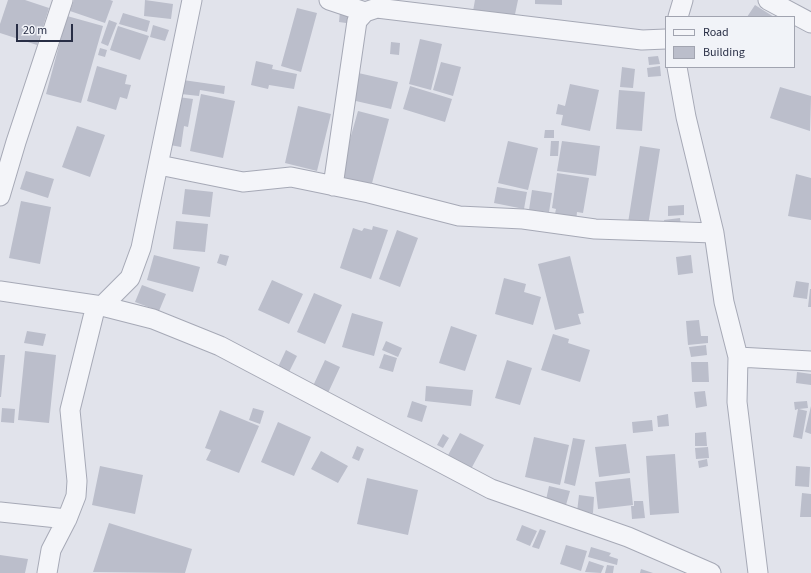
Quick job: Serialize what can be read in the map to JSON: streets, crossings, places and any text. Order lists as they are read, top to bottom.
{
  "legend": ["Road", "Building"],
  "scale_bar": "20 m"
}
